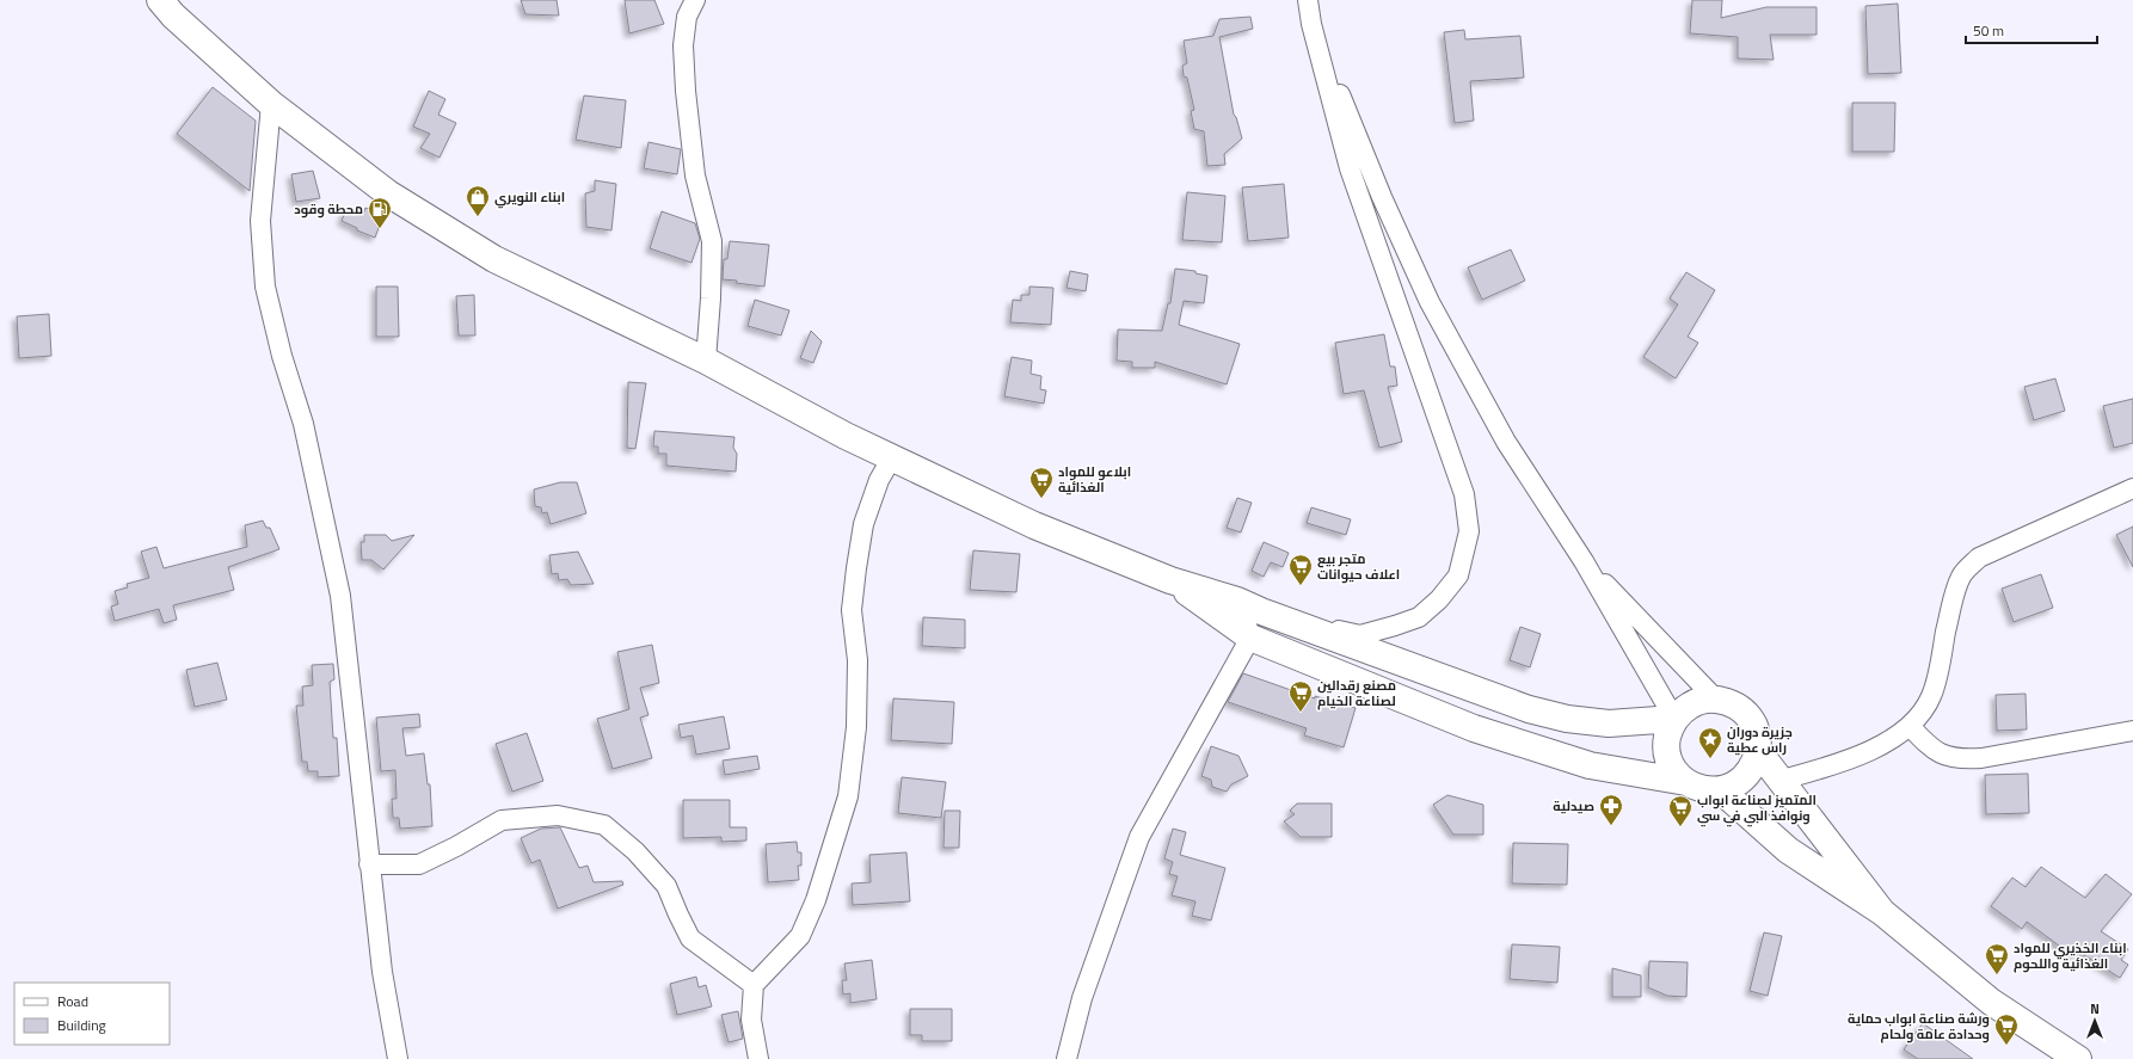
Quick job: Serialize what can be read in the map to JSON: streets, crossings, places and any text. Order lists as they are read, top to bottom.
{
  "places": {
    "shop": ["ابناء النويري"],
    "fuel station": ["محطة وقود"],
    "supermarket": [
      "ابلاعو للمواد الغذائية",
      "متجر بيع اعلاف حيوانات",
      "مصنع رقدالين لصناعة الخيام",
      "المتميز لصناعة ابواب ونوافذ البي في سي",
      "ابناء الخذيري للمواد الغذائية واللحوم",
      "ورشة صناعة ابواب حماية وحدادة عامة ولحام"
    ],
    "place": ["جزيرة دوران راس عطية"],
    "pharmacy": ["صيدلية"]
  },
  "legend": ["Road", "Building"],
  "scale_bar": "50 m",
  "north": "top"
}
